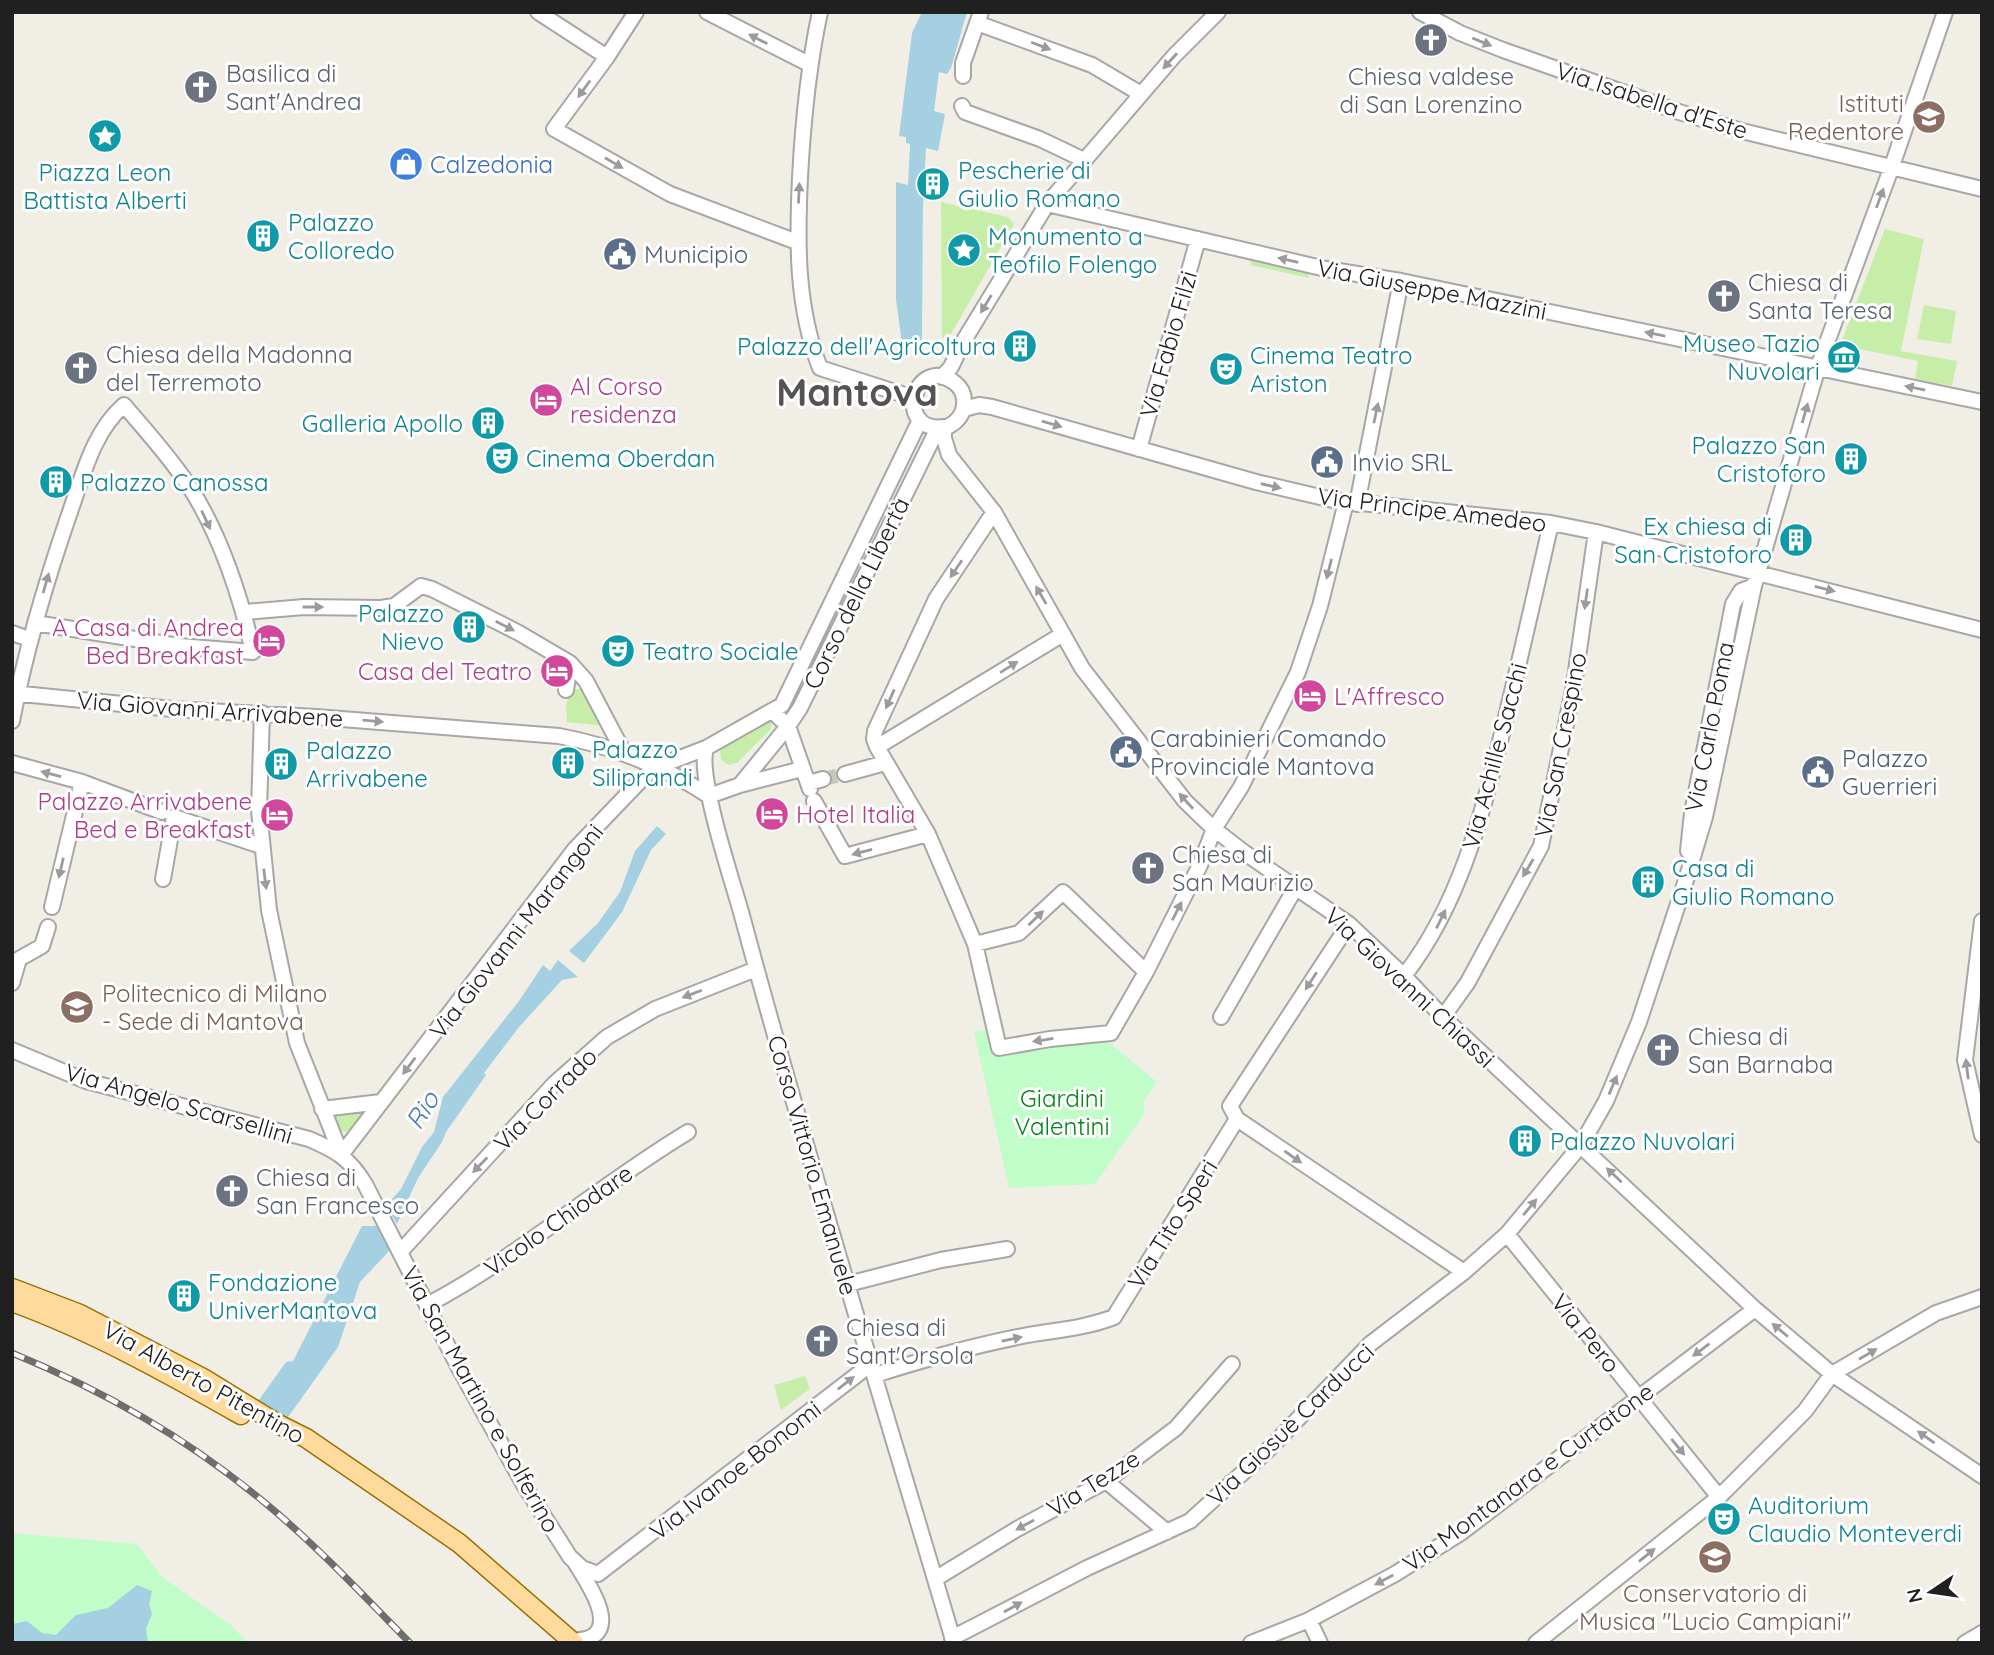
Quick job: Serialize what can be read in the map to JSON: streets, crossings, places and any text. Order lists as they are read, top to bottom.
{
  "streets": {
    "main road": ["Via Alberto Pitentino"],
    "street": [
      "Via Isabella d'Este",
      "Via Giuseppe Mazzini",
      "Via Fabio Filzi",
      "Via Principe Amedeo",
      "Corso della Libertà",
      "Via Giovanni Arrivabene",
      "Via Carlo Poma",
      "Via San Crespino",
      "Via Achille Sacchi",
      "Via Giovanni Marangoni",
      "Via Giovanni Chiassi",
      "Via Corrado",
      "Via Angelo Scarsellini",
      "Corso Vittorio Emanuele",
      "Vicolo Chiodare",
      "Via Tito Speri",
      "Via Pero",
      "Via San Martino e Solferino",
      "Via Giosuè Carducci",
      "Via Ivanoe Bonomi",
      "Via Montanara e Curtatone",
      "Via Tezze"
    ]
  },
  "crossings": [
    ["Via Isabella d'Este", "Via Carlo Poma"],
    ["Via Giuseppe Mazzini", "Via Fabio Filzi"],
    ["Via Giuseppe Mazzini", "Via Carlo Poma"],
    ["Via Fabio Filzi", "Via Principe Amedeo"],
    ["Via Principe Amedeo", "Corso della Libertà"],
    ["Via Principe Amedeo", "Via Carlo Poma"],
    ["Via Principe Amedeo", "Via San Crespino"],
    ["Via Principe Amedeo", "Via Achille Sacchi"],
    ["Via Principe Amedeo", "Via Giovanni Chiassi"],
    ["Corso della Libertà", "Via Giovanni Chiassi"],
    ["Via Giovanni Arrivabene", "Via Giovanni Marangoni"],
    ["Via Giovanni Arrivabene", "Corso Vittorio Emanuele"],
    ["Via Carlo Poma", "Via Giovanni Chiassi"],
    ["Via Carlo Poma", "Via Giosuè Carducci"],
    ["Via San Crespino", "Via Giovanni Chiassi"],
    ["Via Achille Sacchi", "Via Giovanni Chiassi"],
    ["Via Giovanni Marangoni", "Via Angelo Scarsellini"],
    ["Via Giovanni Marangoni", "Via San Martino e Solferino"],
    ["Via Giovanni Chiassi", "Via Tito Speri"],
    ["Via Giovanni Chiassi", "Via Giosuè Carducci"],
    ["Via Giovanni Chiassi", "Via Montanara e Curtatone"],
    ["Via Corrado", "Corso Vittorio Emanuele"],
    ["Via Corrado", "Via San Martino e Solferino"],
    ["Via Angelo Scarsellini", "Via San Martino e Solferino"],
    ["Corso Vittorio Emanuele", "Via Tito Speri"],
    ["Corso Vittorio Emanuele", "Via Giosuè Carducci"],
    ["Corso Vittorio Emanuele", "Via Ivanoe Bonomi"],
    ["Corso Vittorio Emanuele", "Via Tezze"],
    ["Vicolo Chiodare", "Via San Martino e Solferino"],
    ["Via Tito Speri", "Via Ivanoe Bonomi"],
    ["Via Pero", "Via Giosuè Carducci"],
    ["Via Pero", "Via Montanara e Curtatone"],
    ["Via San Martino e Solferino", "Via Ivanoe Bonomi"]
  ],
  "one_way": [
    "Via Isabella d'Este",
    "Via Giuseppe Mazzini",
    "Via Principe Amedeo",
    "Via Carlo Poma",
    "Via San Crespino",
    "Via Achille Sacchi",
    "Via Giovanni Marangoni",
    "Via Giovanni Chiassi",
    "Via Corrado",
    "Via Pero",
    "Via Giosuè Carducci",
    "Via Ivanoe Bonomi",
    "Via Montanara e Curtatone",
    "Via Tezze"
  ],
  "districts": ["Mantova"],
  "water": ["Rio"],
  "parks": ["Giardini Valentini"],
  "places": {
    "church": [
      "Chiesa valdese di San Lorenzino",
      "Basilica di Sant'Andrea",
      "Chiesa di Santa Teresa",
      "Chiesa della Madonna del Terremoto",
      "Chiesa di San Maurizio",
      "Chiesa di San Barnaba",
      "Chiesa di San Francesco",
      "Chiesa di Sant'Orsola"
    ],
    "school or university": ["Istituti Redentore", "Politecnico di Milano - Sede di Mantova", "Conservatorio di Musica \"Lucio Campiani\""],
    "place": ["Piazza Leon Battista Alberti", "Monumento a Teofilo Folengo"],
    "shop": ["Calzedonia"],
    "building": [
      "Pescherie di Giulio Romano",
      "Palazzo Colloredo",
      "Palazzo dell'Agricoltura",
      "Galleria Apollo",
      "Palazzo San Cristoforo",
      "Palazzo Canossa",
      "Ex chiesa di San Cristoforo",
      "Palazzo Nievo",
      "Palazzo Siliprandi",
      "Palazzo Arrivabene",
      "Casa di Giulio Romano",
      "Palazzo Nuvolari",
      "Fondazione UniverMantova"
    ],
    "public building": [
      "Municipio",
      "Invio SRL",
      "Carabinieri Comando Provinciale Mantova",
      "Palazzo Guerrieri"
    ],
    "museum": ["Museo Tazio Nuvolari"],
    "theatre": [
      "Cinema Teatro Ariston",
      "Cinema Oberdan",
      "Teatro Sociale",
      "Auditorium Claudio Monteverdi"
    ],
    "hotel": [
      "Al Corso residenza",
      "A Casa di Andrea Bed Breakfast",
      "Casa del Teatro",
      "L'Affresco",
      "Hotel Italia",
      "Palazzo Arrivabene Bed e Breakfast"
    ]
  },
  "north": "left"
}
